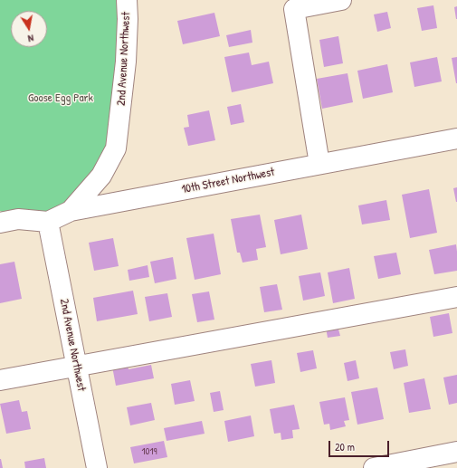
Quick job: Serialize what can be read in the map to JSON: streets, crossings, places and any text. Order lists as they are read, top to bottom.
{
  "streets": {
    "street": ["2nd Avenue Northwest", "10th Street Northwest"]
  },
  "crossings": [
    ["2nd Avenue Northwest", "10th Street Northwest"]
  ],
  "parks": ["Goose Egg Park"],
  "house_numbers": ["1019"],
  "scale_bar": "20 m",
  "north": "bottom"
}
